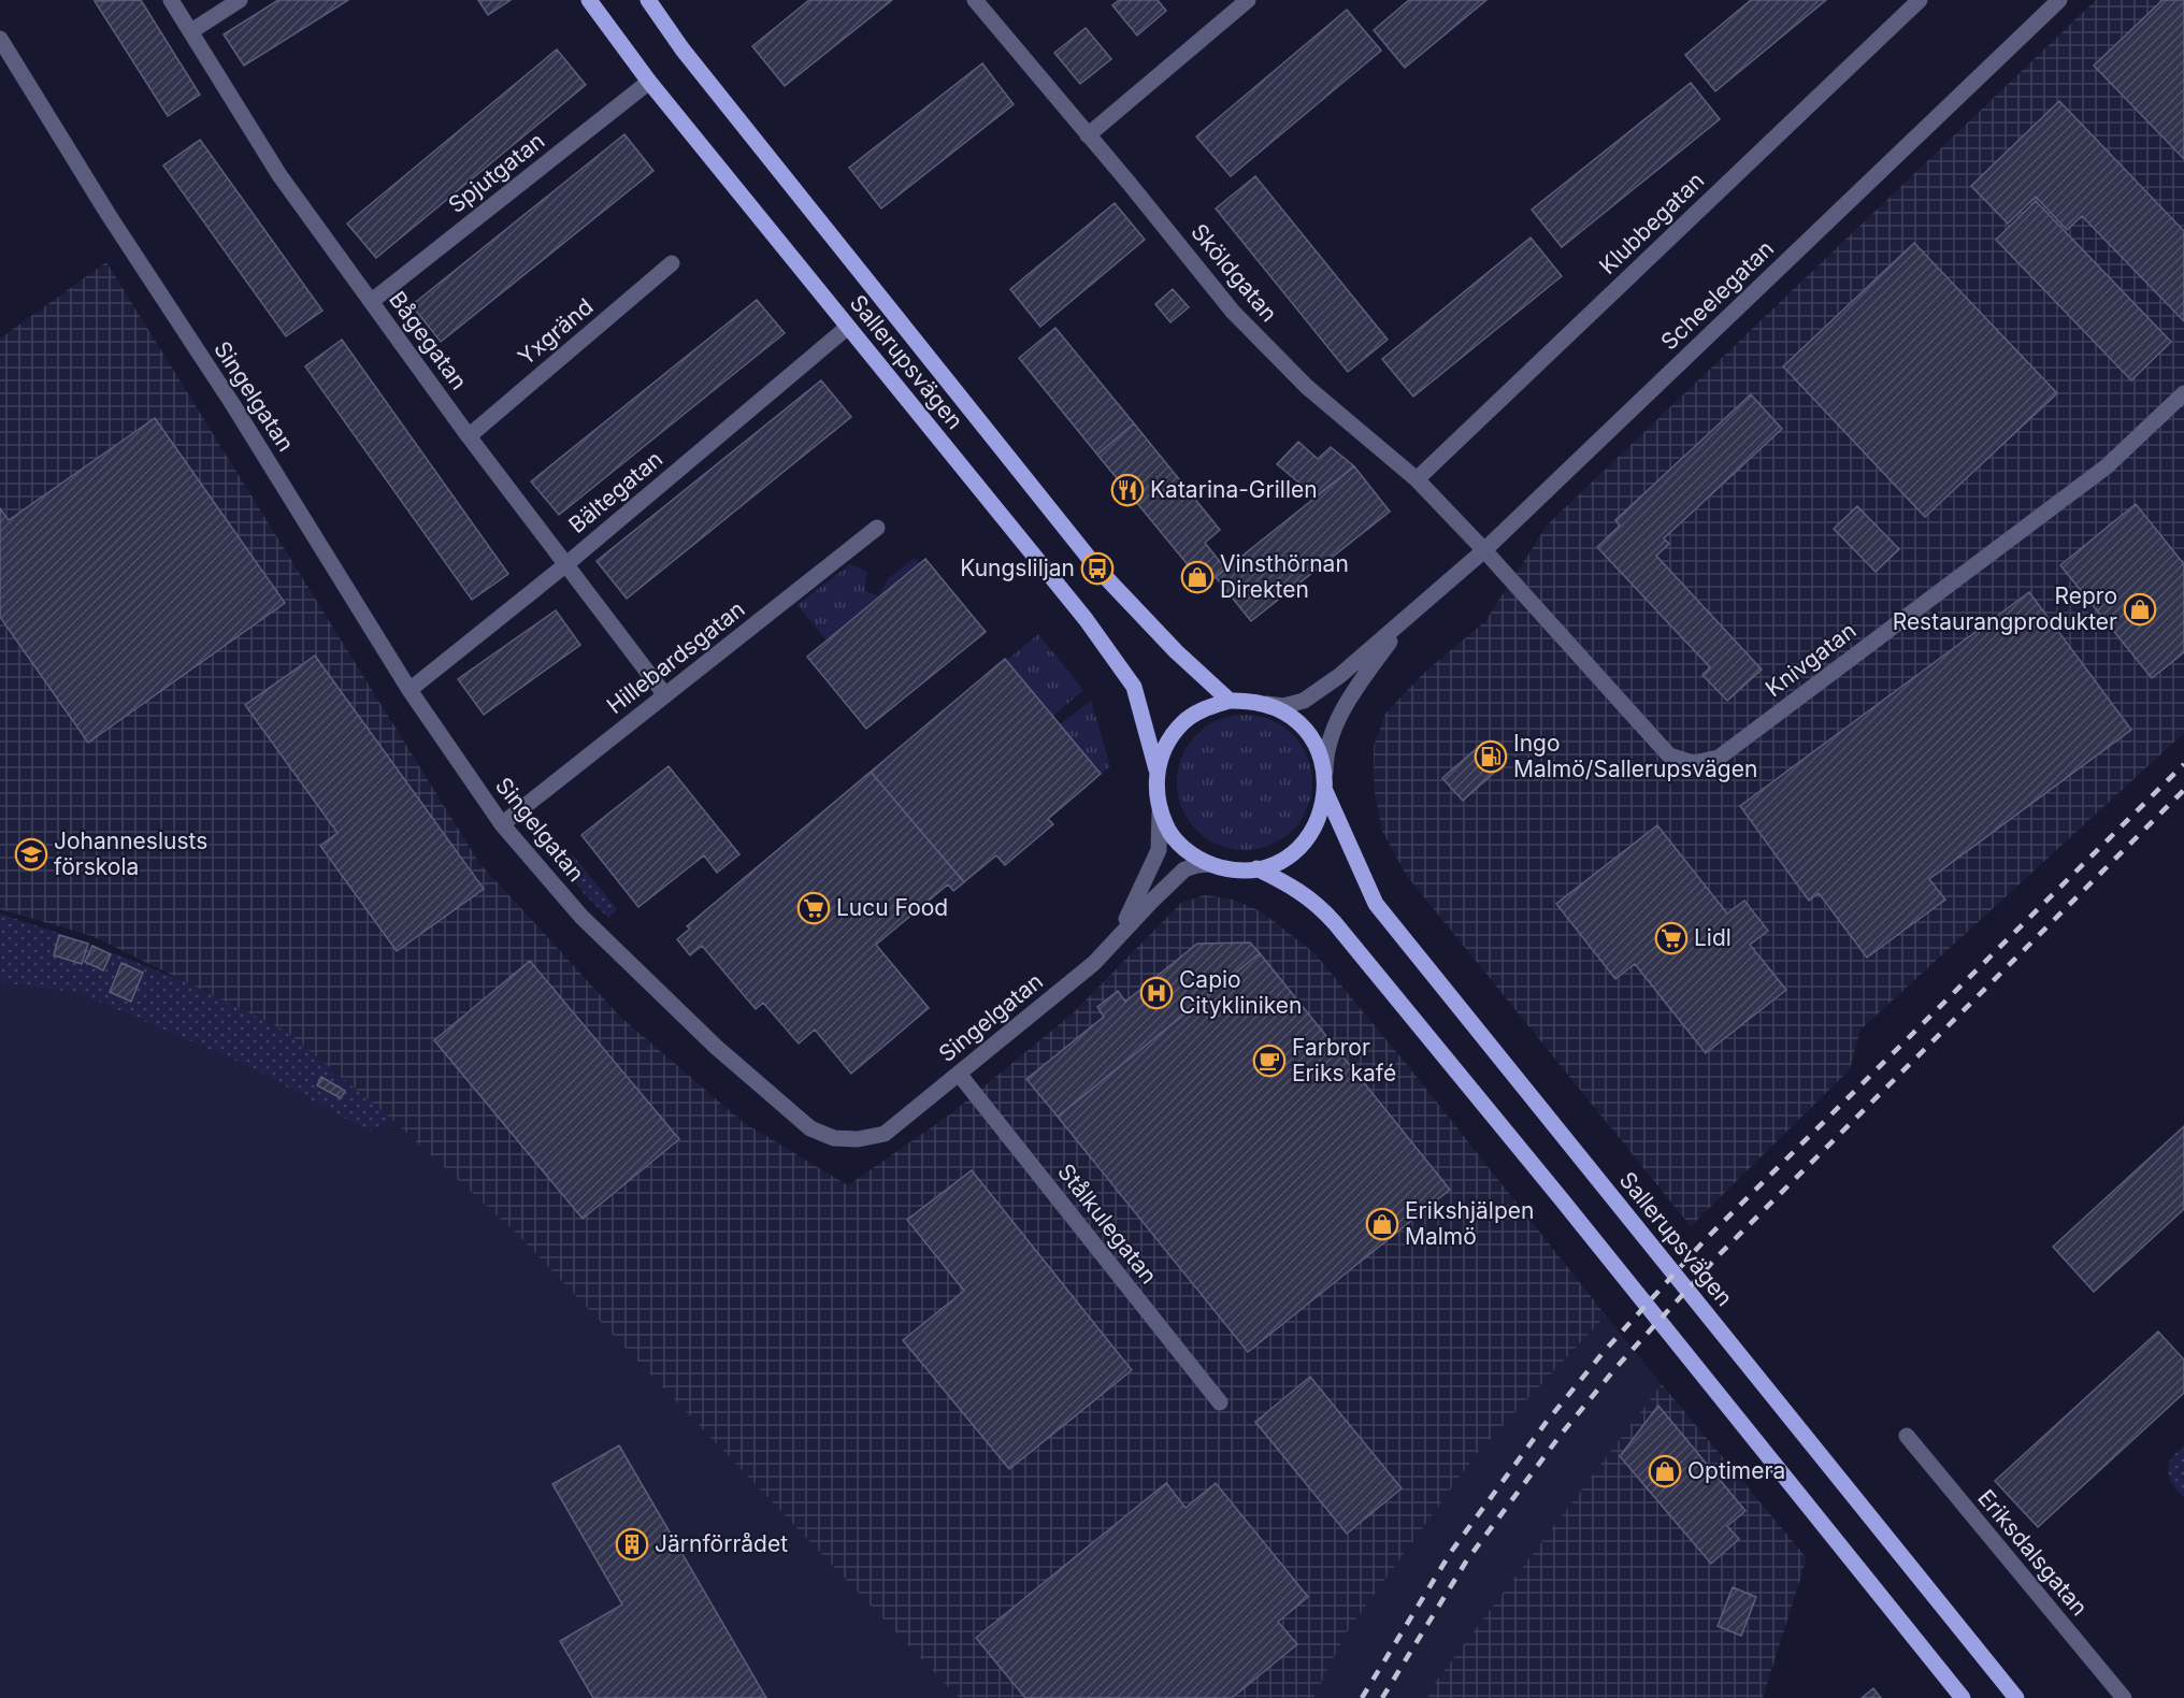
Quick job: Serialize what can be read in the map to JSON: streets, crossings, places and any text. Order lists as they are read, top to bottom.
{
  "streets": {
    "main road": ["Sallerupsvägen"],
    "street": [
      "Spjutgatan",
      "Klubbegatan",
      "Sköldgatan",
      "Scheelegatan",
      "Yxgränd",
      "Bågegatan",
      "Singelgatan",
      "Bältegatan",
      "Hillebardsgatan",
      "Knivgatan",
      "Stålkulegatan",
      "Eriksdalsgatan"
    ]
  },
  "crossings": [
    ["Spjutgatan", "Bågegatan"],
    ["Spjutgatan", "Sallerupsvägen"],
    ["Klubbegatan", "Sköldgatan"],
    ["Sköldgatan", "Scheelegatan"],
    ["Sköldgatan", "Knivgatan"],
    ["Scheelegatan", "Sallerupsvägen"],
    ["Scheelegatan", "Singelgatan"],
    ["Scheelegatan", "Knivgatan"],
    ["Yxgränd", "Bågegatan"],
    ["Bågegatan", "Bältegatan"],
    ["Bågegatan", "Hillebardsgatan"],
    ["Sallerupsvägen", "Singelgatan"],
    ["Sallerupsvägen", "Bältegatan"],
    ["Singelgatan", "Bältegatan"],
    ["Singelgatan", "Hillebardsgatan"],
    ["Singelgatan", "Stålkulegatan"]
  ],
  "places": {
    "restaurant": ["Katarina-Grillen"],
    "bus stop": ["Kungsliljan"],
    "shop": [
      "Vinsthörnan Direkten",
      "Repro Restaurangprodukter",
      "Erikshjälpen Malmö",
      "Optimera"
    ],
    "fuel station": ["Ingo Malmö/Sallerupsvägen"],
    "school or university": ["Johanneslusts förskola"],
    "supermarket": ["Lucu Food", "Lidl"],
    "hospital": ["Capio Citykliniken"],
    "cafe": ["Farbror Eriks kafé"],
    "building": ["Järnförrådet"]
  }
}
